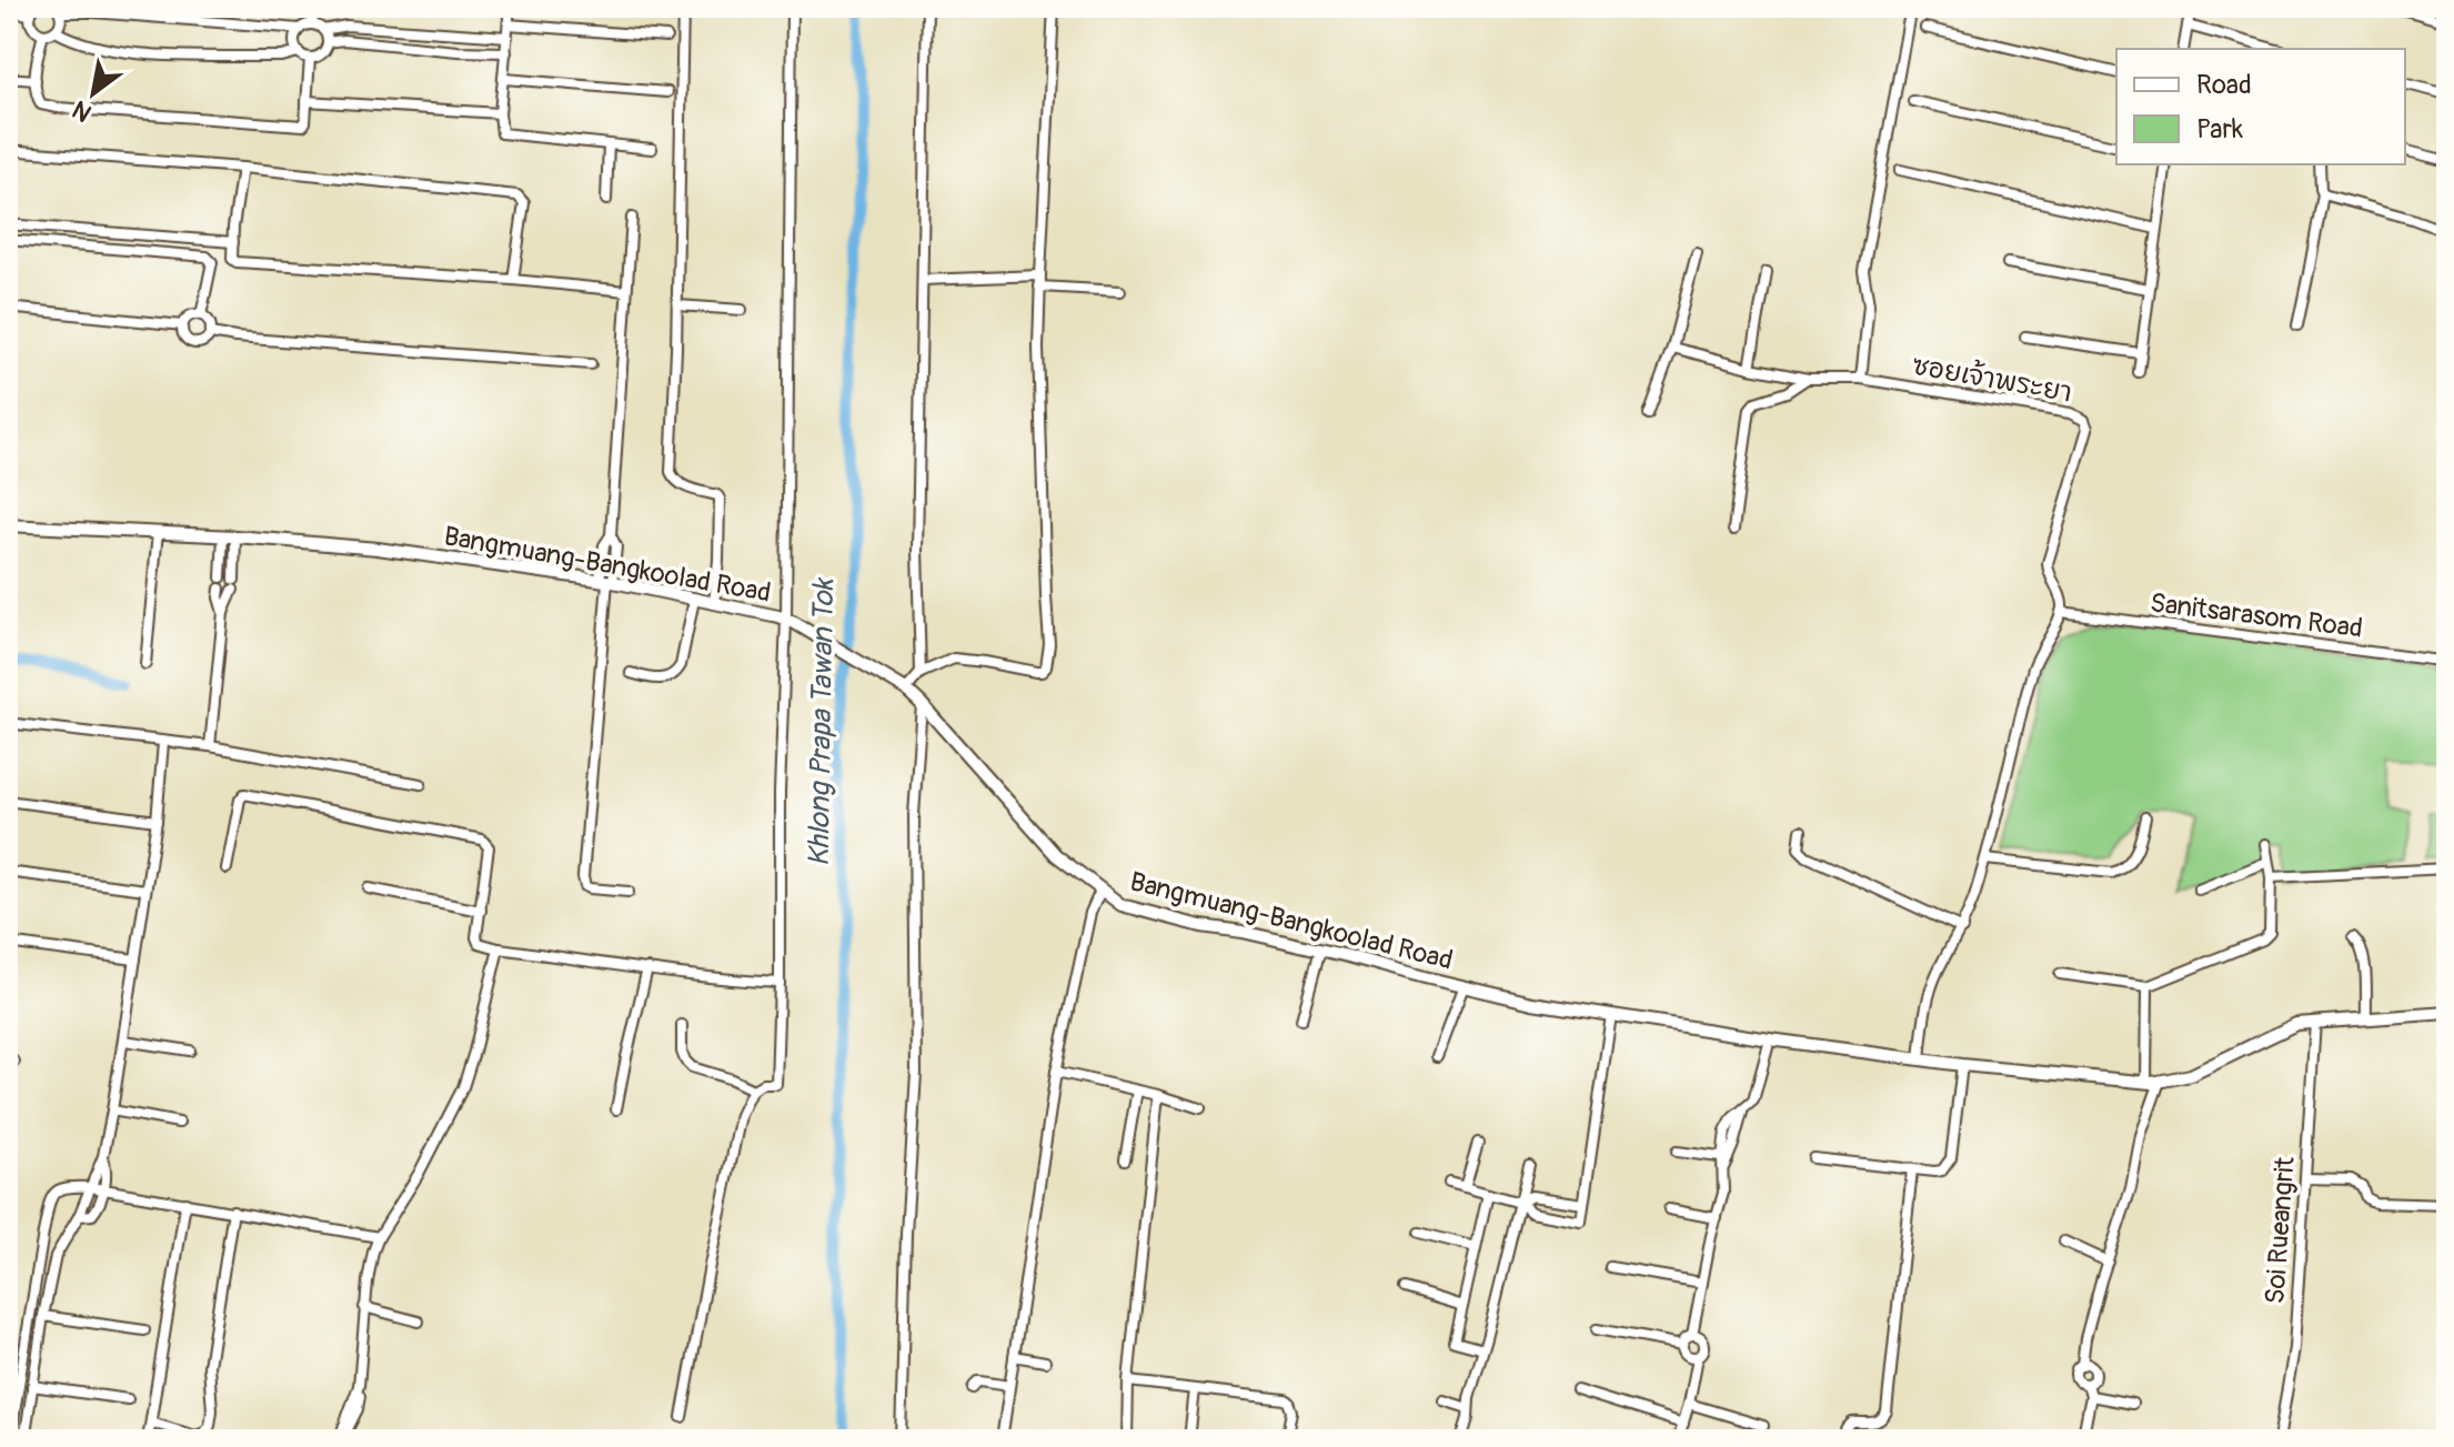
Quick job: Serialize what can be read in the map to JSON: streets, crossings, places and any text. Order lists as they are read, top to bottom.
{
  "streets": {
    "street": [
      "ซอยเจ้าพระยา",
      "Bangmuang-Bangkoolad Road",
      "Sanitsarasom Road",
      "Soi Rueangrit"
    ]
  },
  "crossings": [
    ["ซอยเจ้าพระยา", "Sanitsarasom Road"],
    ["Bangmuang-Bangkoolad Road", "Soi Rueangrit"]
  ],
  "water": ["Khlong Prapa Tawan Tok"],
  "legend": ["Road", "Park"],
  "north": "bottom left"
}
